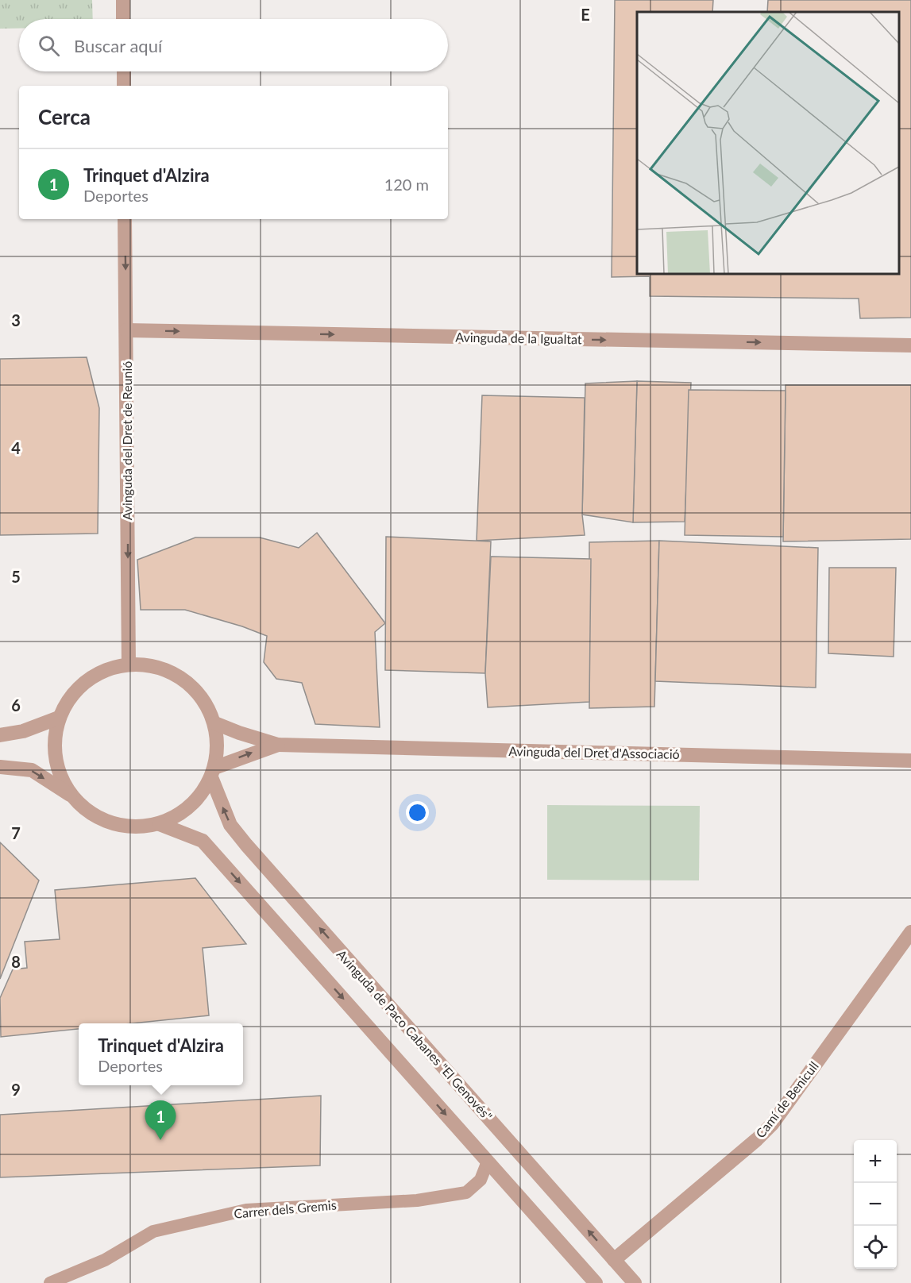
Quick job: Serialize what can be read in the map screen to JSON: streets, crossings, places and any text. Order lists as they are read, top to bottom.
{
  "streets": {
    "street": [
      "Avinguda de la Igualtat",
      "Avinguda del Dret de Reunió",
      "Avinguda del Dret d'Associació",
      "Avinguda de Paco Cabanes \"El Genovés\"",
      "Camí de Benicull"
    ],
    "lane": ["Carrer dels Gremis"]
  },
  "crossings": [
    ["Avinguda de la Igualtat", "Avinguda del Dret de Reunió"],
    ["Avinguda del Dret de Reunió", "Avinguda del Dret d'Associació"],
    ["Avinguda del Dret de Reunió", "Avinguda de Paco Cabanes \"El Genovés\""],
    ["Avinguda del Dret d'Associació", "Avinguda de Paco Cabanes \"El Genovés\""],
    ["Avinguda de Paco Cabanes \"El Genovés\"", "Camí de Benicull"]
  ],
  "one_way": ["Avinguda de la Igualtat", "Avinguda del Dret de Reunió"],
  "page": {
    "search": "Buscar aquí",
    "heading": "Cerca",
    "list": [
      {
        "mark": "1",
        "name": "Trinquet d'Alzira",
        "note": "Deportes",
        "value": "120 m"
      }
    ],
    "popup": ["Trinquet d'Alzira", "Deportes"],
    "pins": "1",
    "map_buttons": ["+", "−"]
  },
  "grid": {
    "columns": ["E"],
    "rows": [
      "3",
      "4",
      "5",
      "6",
      "7",
      "8",
      "9"
    ]
  }
}
